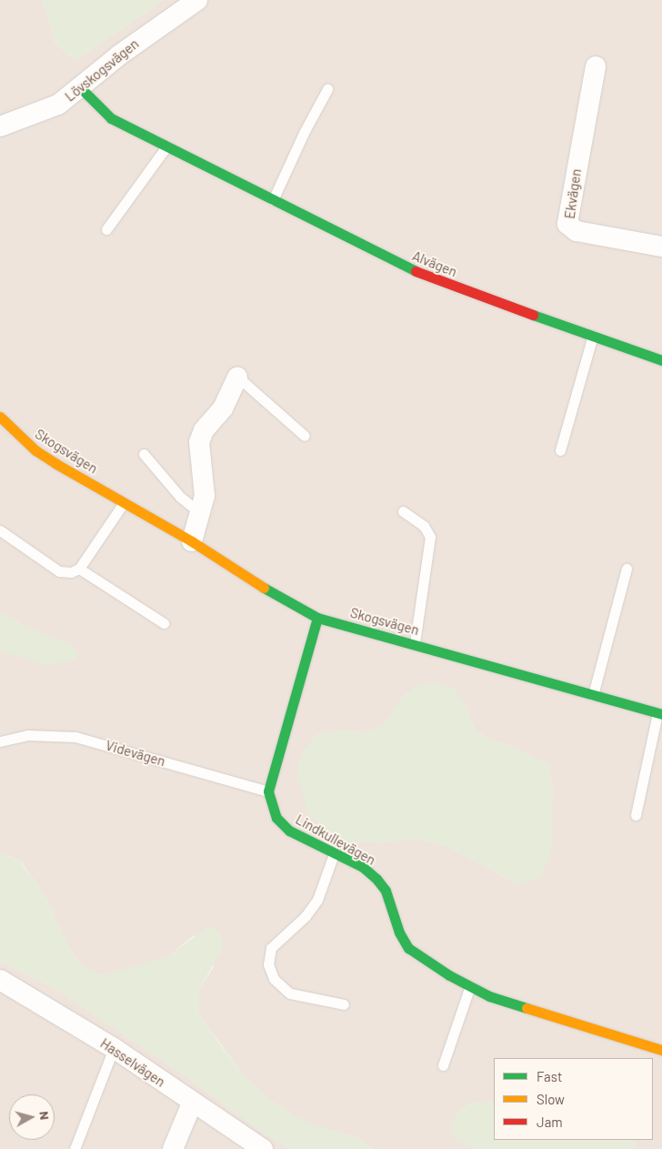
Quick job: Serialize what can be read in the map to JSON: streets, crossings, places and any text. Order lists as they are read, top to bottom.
{
  "streets": {
    "street": [
      "Lövskogsvägen",
      "Ekvägen",
      "Alvägen",
      "Skogsvägen",
      "Lindkullevägen",
      "Hasselvägen"
    ],
    "lane": ["Videvägen"]
  },
  "crossings": [
    ["Lövskogsvägen", "Alvägen"],
    ["Videvägen", "Lindkullevägen"]
  ],
  "legend": ["Fast", "Slow", "Jam"],
  "north": "right"
}
